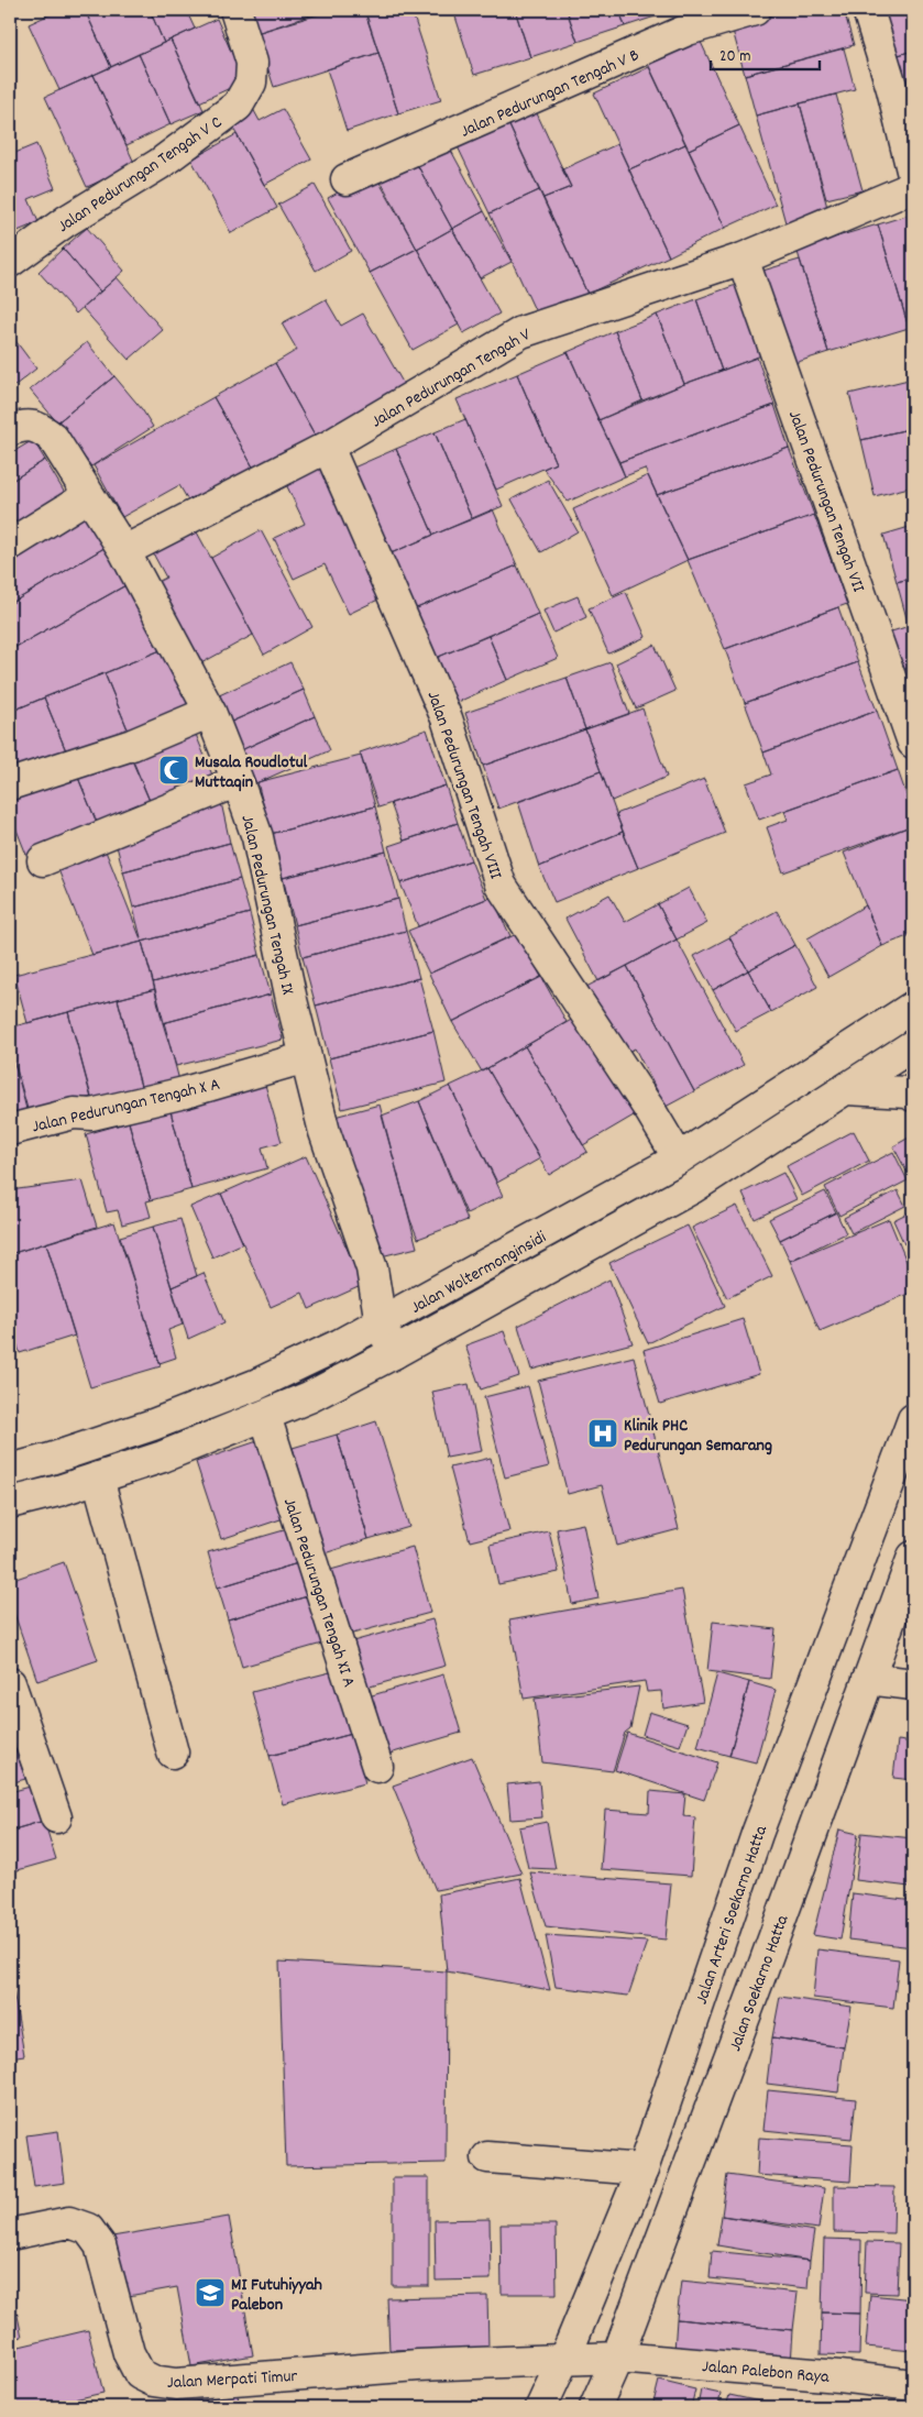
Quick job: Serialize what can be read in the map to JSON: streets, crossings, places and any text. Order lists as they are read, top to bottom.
{
  "streets": {
    "street": [
      "Jalan Pedurungan Tengah V B",
      "Jalan Pedurungan Tengah V C",
      "Jalan Pedurungan Tengah V",
      "Jalan Pedurungan Tengah VII",
      "Jalan Pedurungan Tengah VIII",
      "Jalan Pedurungan Tengah IX",
      "Jalan Pedurungan Tengah X A",
      "Jalan Woltermonginsidi",
      "Jalan Pedurungan Tengah XI A",
      "Jalan Arteri Soekarno Hatta",
      "Jalan Soekarno Hatta",
      "Jalan Palebon Raya",
      "Jalan Merpati Timur"
    ]
  },
  "crossings": [
    ["Jalan Pedurungan Tengah V", "Jalan Pedurungan Tengah VII"],
    ["Jalan Pedurungan Tengah V", "Jalan Pedurungan Tengah VIII"],
    ["Jalan Pedurungan Tengah V", "Jalan Pedurungan Tengah IX"],
    ["Jalan Pedurungan Tengah VIII", "Jalan Woltermonginsidi"],
    ["Jalan Pedurungan Tengah IX", "Jalan Pedurungan Tengah X A"],
    ["Jalan Pedurungan Tengah IX", "Jalan Woltermonginsidi"],
    ["Jalan Woltermonginsidi", "Jalan Pedurungan Tengah XI A"],
    ["Jalan Arteri Soekarno Hatta", "Jalan Merpati Timur"],
    ["Jalan Soekarno Hatta", "Jalan Palebon Raya"],
    ["Jalan Soekarno Hatta", "Jalan Merpati Timur"],
    ["Jalan Palebon Raya", "Jalan Merpati Timur"]
  ],
  "places": {
    "mosque": ["Musala Roudlotul Muttaqin"],
    "hospital": ["Klinik PHC Pedurungan Semarang"],
    "school or university": ["MI Futuhiyyah Palebon"]
  },
  "scale_bar": "20 m"
}
